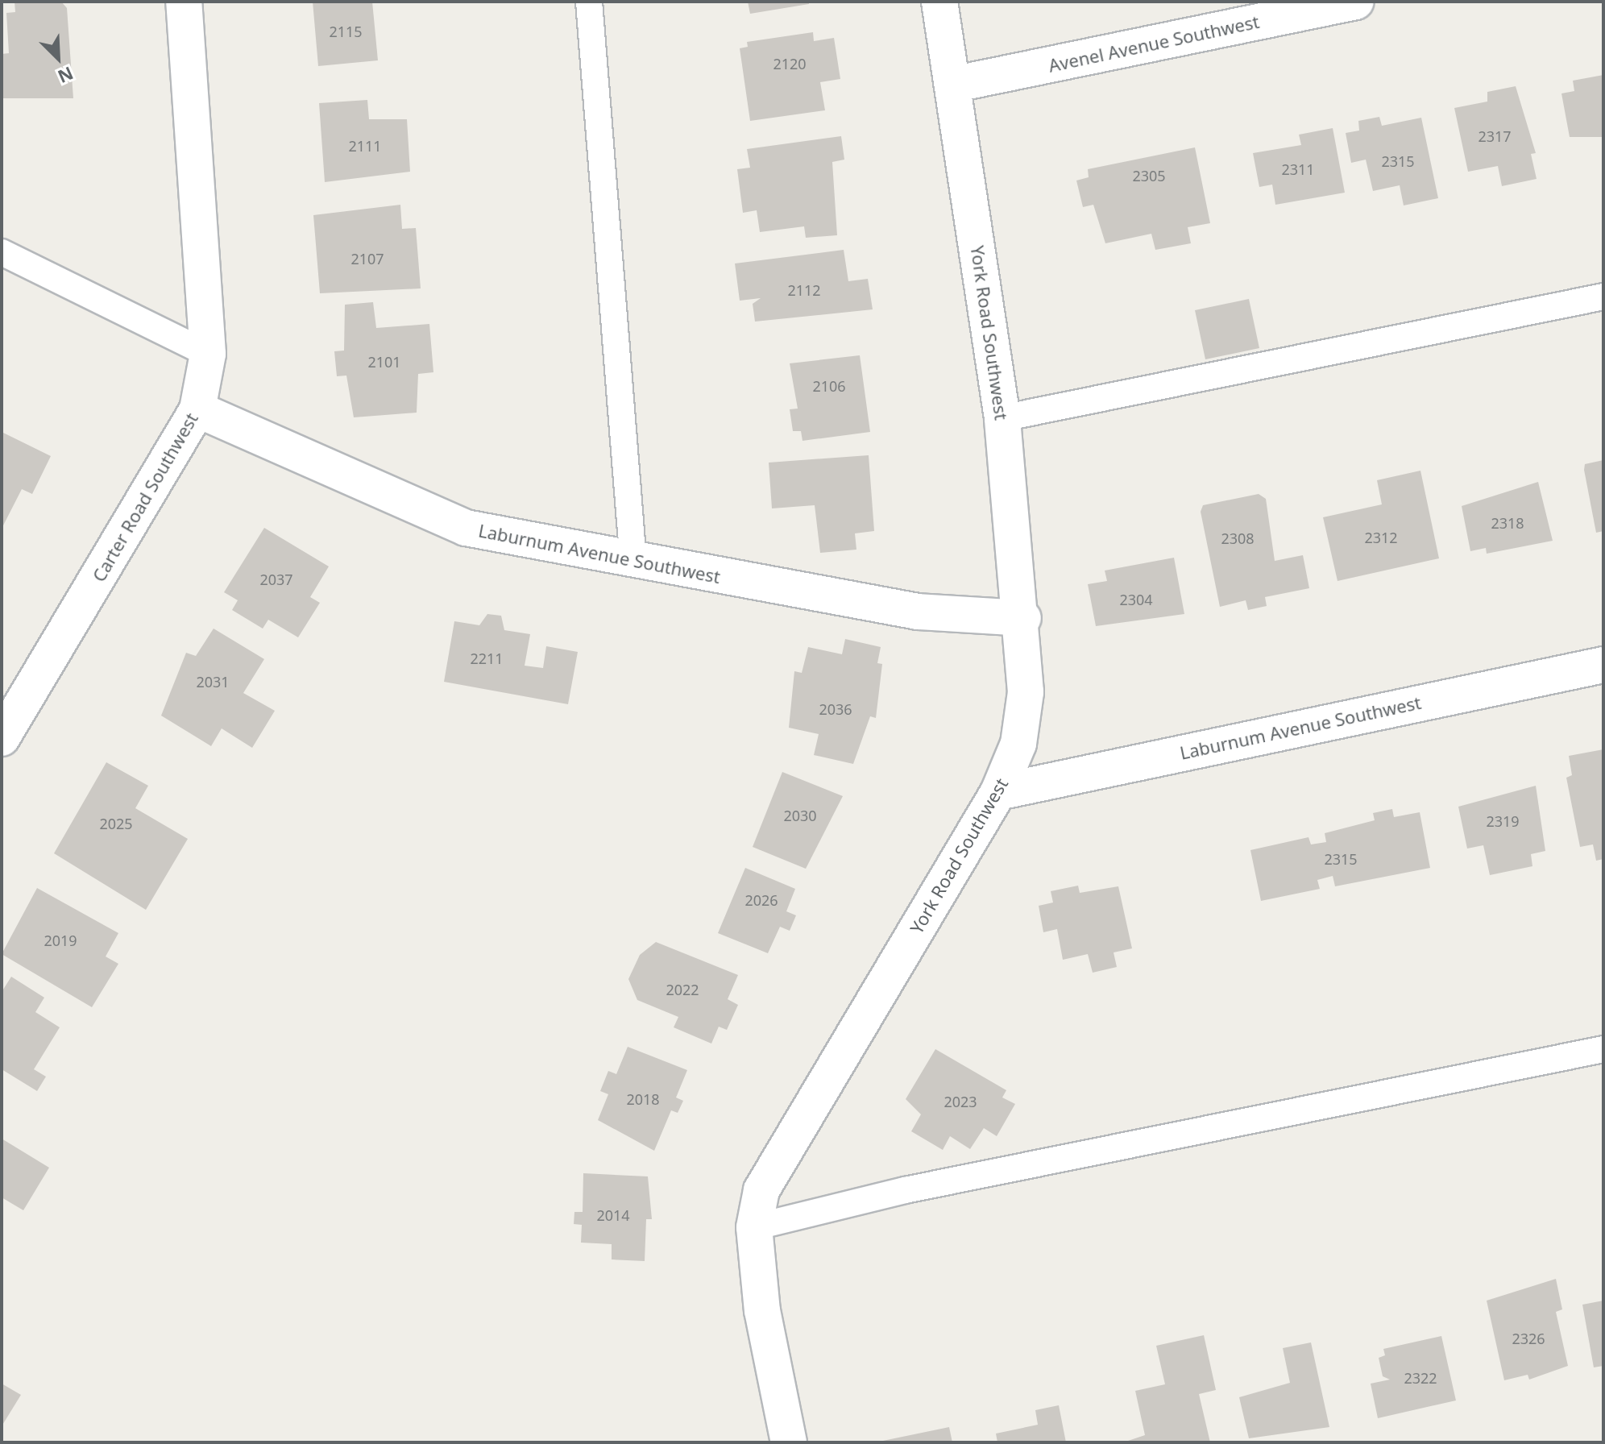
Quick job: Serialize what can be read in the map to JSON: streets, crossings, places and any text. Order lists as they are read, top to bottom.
{
  "streets": {
    "street": [
      "Avenel Avenue Southwest",
      "York Road Southwest",
      "Carter Road Southwest",
      "Laburnum Avenue Southwest"
    ]
  },
  "crossings": [
    ["Avenel Avenue Southwest", "York Road Southwest"],
    ["York Road Southwest", "Laburnum Avenue Southwest"],
    ["Carter Road Southwest", "Laburnum Avenue Southwest"]
  ],
  "house_numbers": [
    "2115",
    "2120",
    "2317",
    "2111",
    "2315",
    "2311",
    "2305",
    "2107",
    "2112",
    "2101",
    "2106",
    "2318",
    "2312",
    "2308",
    "2037",
    "2304",
    "2211",
    "2031",
    "2036",
    "2030",
    "2319",
    "2025",
    "2315",
    "2026",
    "2019",
    "2022",
    "2018",
    "2023",
    "2014",
    "2326",
    "2322"
  ],
  "north": "bottom right"
}
